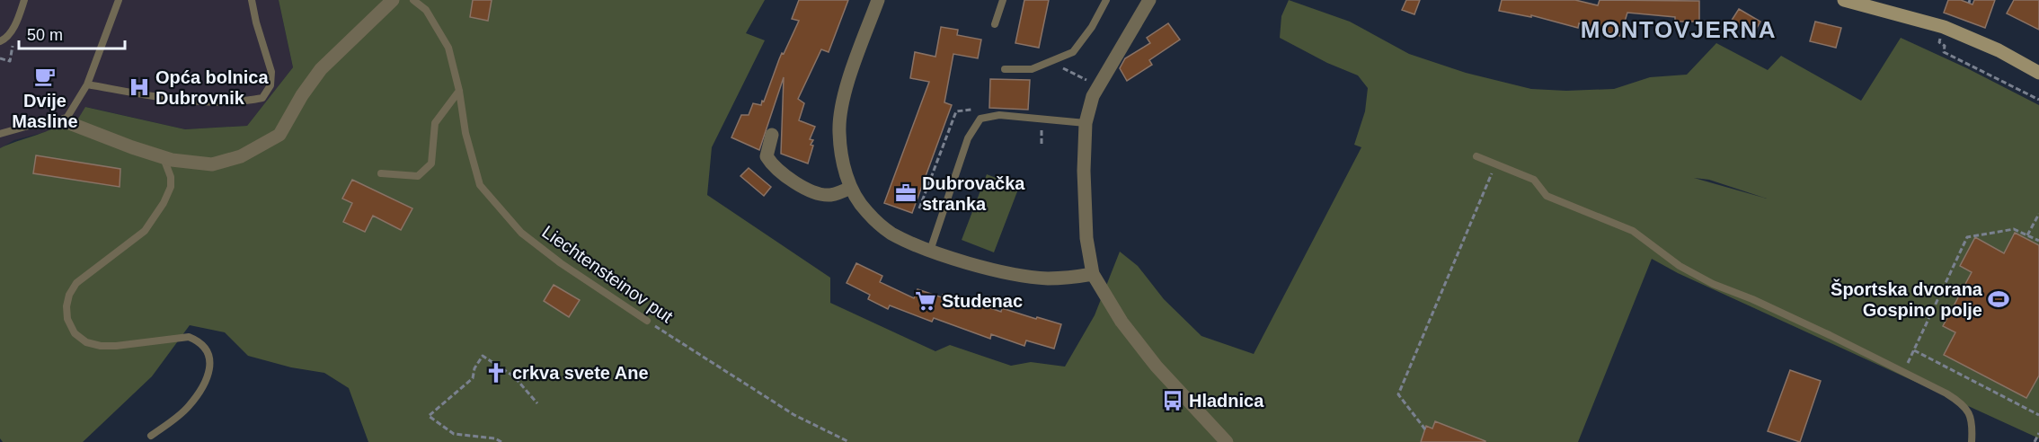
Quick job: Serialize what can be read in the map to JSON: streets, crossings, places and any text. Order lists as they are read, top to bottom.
{
  "streets": {
    "lane": ["Liechtensteinov put"]
  },
  "districts": ["MONTOVJERNA"],
  "places": {
    "cafe": ["Dvije Masline"],
    "hospital": ["Opća bolnica Dubrovnik"],
    "office": ["Dubrovačka stranka"],
    "sports": ["Športska dvorana Gospino polje"],
    "supermarket": ["Studenac"],
    "church": ["crkva svete Ane"],
    "bus stop": ["Hladnica"]
  },
  "scale_bar": "50 m"
}
